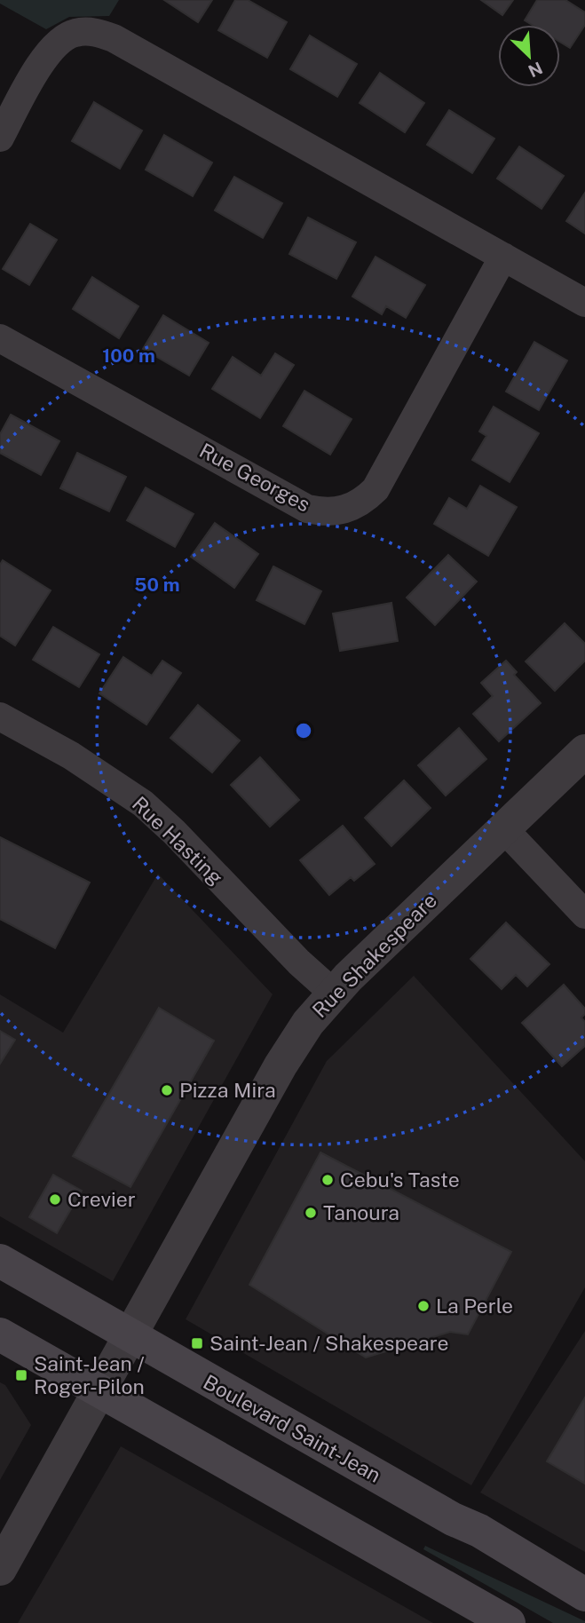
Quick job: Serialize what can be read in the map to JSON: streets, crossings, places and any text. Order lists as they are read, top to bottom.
{
  "streets": {
    "main road": ["Boulevard Saint-Jean"],
    "street": ["Rue Georges", "Rue Hasting", "Rue Shakespeare"]
  },
  "crossings": [
    ["Rue Hasting", "Rue Shakespeare"],
    ["Rue Shakespeare", "Boulevard Saint-Jean"]
  ],
  "places": {
    "other": [
      "Pizza Mira",
      "Cebu's Taste",
      "Crevier",
      "Tanoura",
      "La Perle"
    ],
    "transit": ["Saint-Jean / Shakespeare", "Saint-Jean / Roger-Pilon"]
  },
  "north": "bottom right",
  "rings": ["100 m", "50 m"]
}
